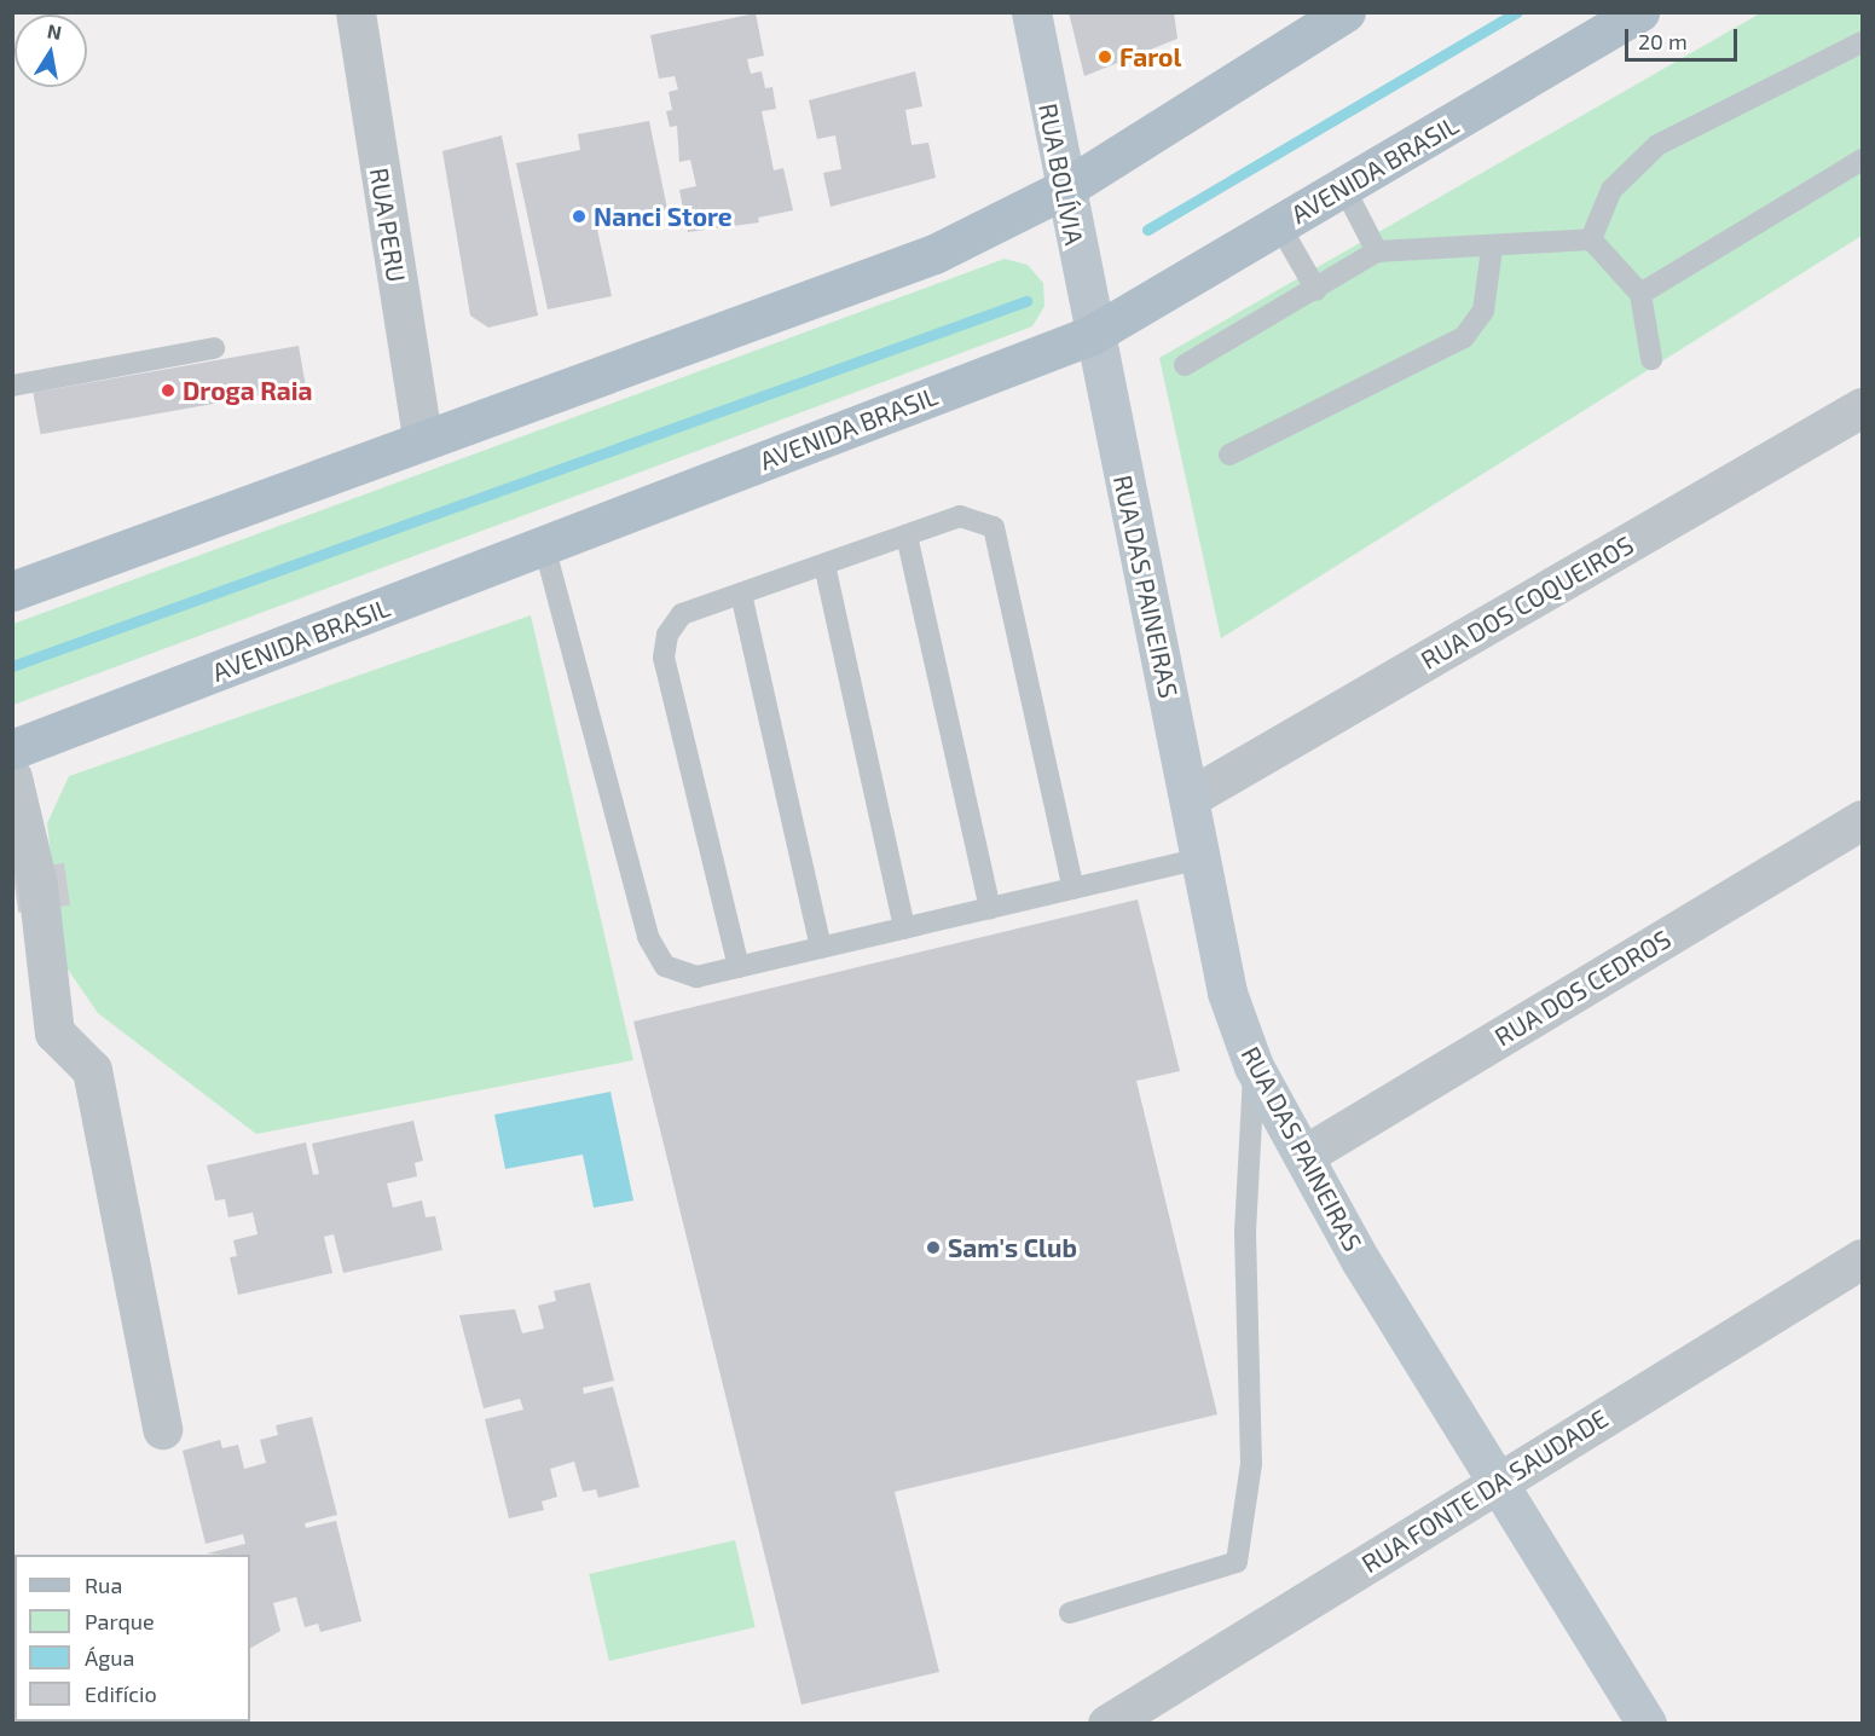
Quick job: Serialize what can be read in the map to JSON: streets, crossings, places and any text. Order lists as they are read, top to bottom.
{
  "streets": {
    "main road": ["AVENIDA BRASIL", "RUA BOLÍVIA", "RUA DAS PAINEIRAS"],
    "street": [
      "RUA PERU",
      "RUA DOS COQUEIROS",
      "RUA DOS CEDROS",
      "RUA FONTE DA SAUDADE"
    ]
  },
  "crossings": [
    ["AVENIDA BRASIL", "RUA BOLÍVIA"],
    ["AVENIDA BRASIL", "RUA DAS PAINEIRAS"],
    ["RUA BOLÍVIA", "RUA DAS PAINEIRAS"],
    ["RUA DAS PAINEIRAS", "RUA DOS COQUEIROS"],
    ["RUA DAS PAINEIRAS", "RUA DOS CEDROS"],
    ["RUA DAS PAINEIRAS", "RUA FONTE DA SAUDADE"]
  ],
  "places": [
    "Farol",
    "Nanci Store",
    "Droga Raia",
    "Sam's Club"
  ],
  "legend": [
    "Rua",
    "Parque",
    "Água",
    "Edifício"
  ],
  "scale_bar": "20 m",
  "north": "top"
}
